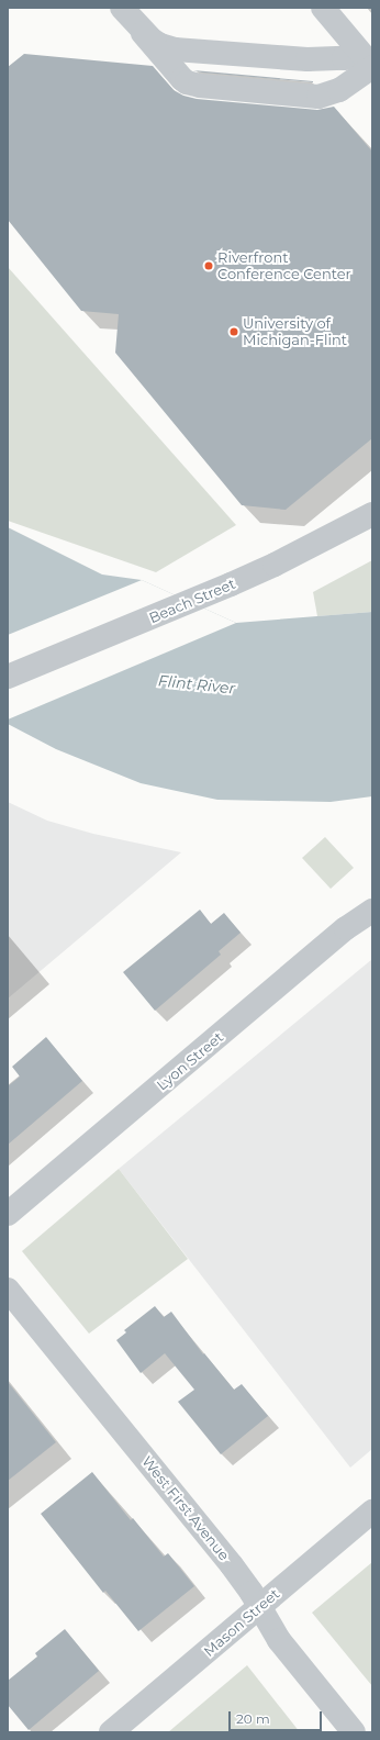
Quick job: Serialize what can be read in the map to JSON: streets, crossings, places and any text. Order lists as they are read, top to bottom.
{
  "streets": {
    "street": [
      "Beach Street",
      "Lyon Street",
      "West First Avenue",
      "Mason Street"
    ]
  },
  "crossings": [
    ["West First Avenue", "Mason Street"]
  ],
  "water": ["Flint River"],
  "places": ["Riverfront Conference Center", "University of Michigan-Flint"],
  "scale_bar": "20 m"
}
